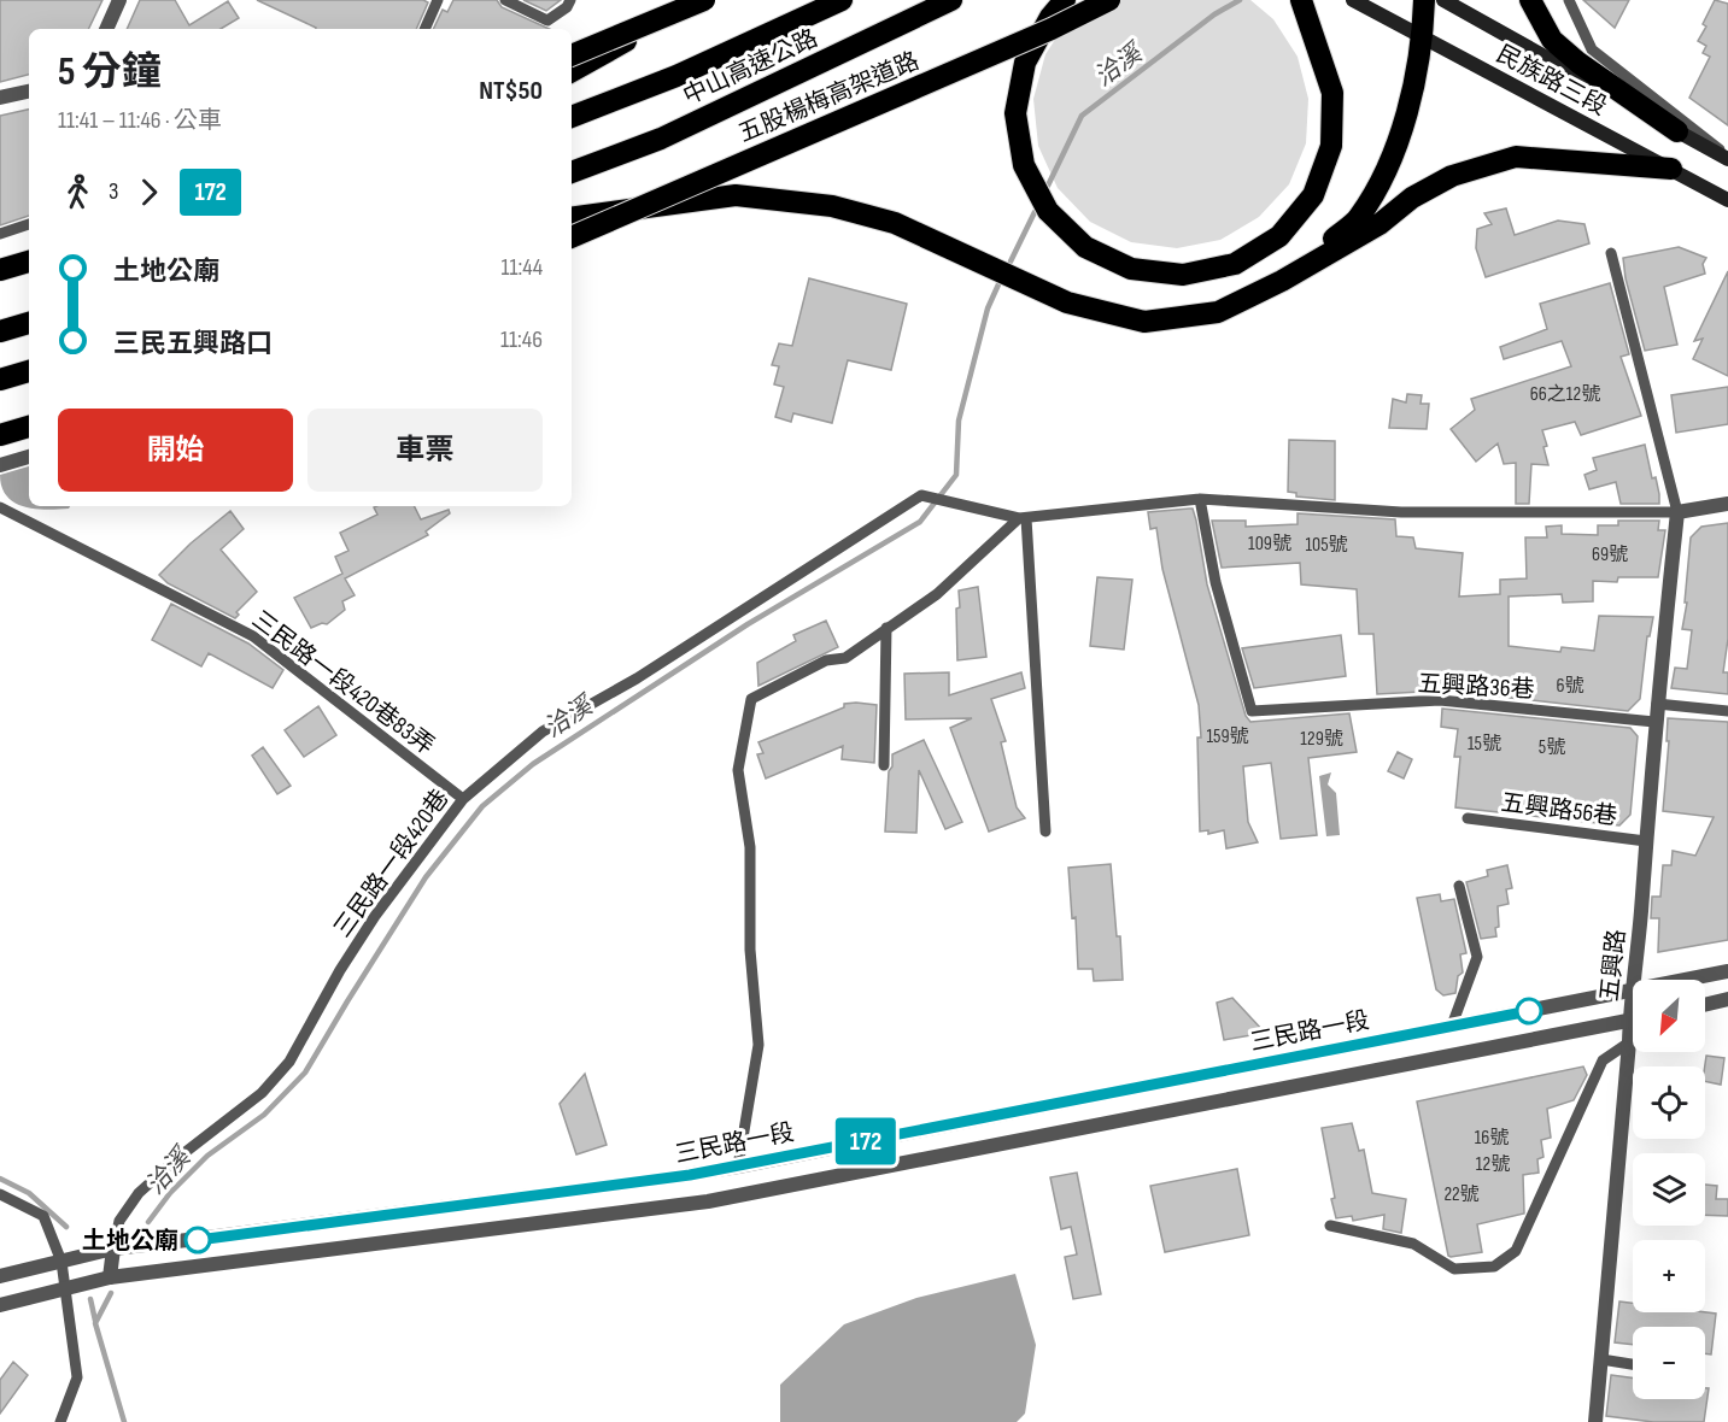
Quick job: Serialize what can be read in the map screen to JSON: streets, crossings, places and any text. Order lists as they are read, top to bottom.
{
  "streets": {
    "highway": ["中山高速公路", "五股楊梅高架道路"],
    "main road": ["民族路三段"],
    "street": ["五興路", "三民路一段"],
    "lane": [
      "三民路一段420巷83弄",
      "五興路36巷",
      "五興路56巷",
      "三民路一段420巷"
    ]
  },
  "crossings": [
    ["三民路一段420巷83弄", "三民路一段420巷"],
    ["五興路36巷", "三民路一段420巷"],
    ["五興路36巷", "五興路"],
    ["五興路56巷", "五興路"],
    ["三民路一段420巷", "五興路"],
    ["三民路一段420巷", "三民路一段"],
    ["五興路", "三民路一段"]
  ],
  "water": ["洽溪"],
  "places": ["土地公廟"],
  "lines": ["bus line 172"],
  "house_numbers": [
    "66之12號",
    "109號",
    "105號",
    "69號",
    "6號",
    "159號",
    "129號",
    "15號",
    "5號",
    "16號",
    "12號",
    "22號"
  ],
  "north": "bottom left",
  "page": {
    "on_map": "172",
    "heading": ["5 分鐘", "11:41 – 11:46 · 公車", "NT$50"],
    "legs": ["3", "172"],
    "list": [
      {
        "name": "土地公廟",
        "value": "11:44"
      },
      {
        "name": "三民五興路口",
        "value": "11:46"
      }
    ],
    "buttons": ["開始", "車票"],
    "map_buttons": ["+", "−"]
  }
}
